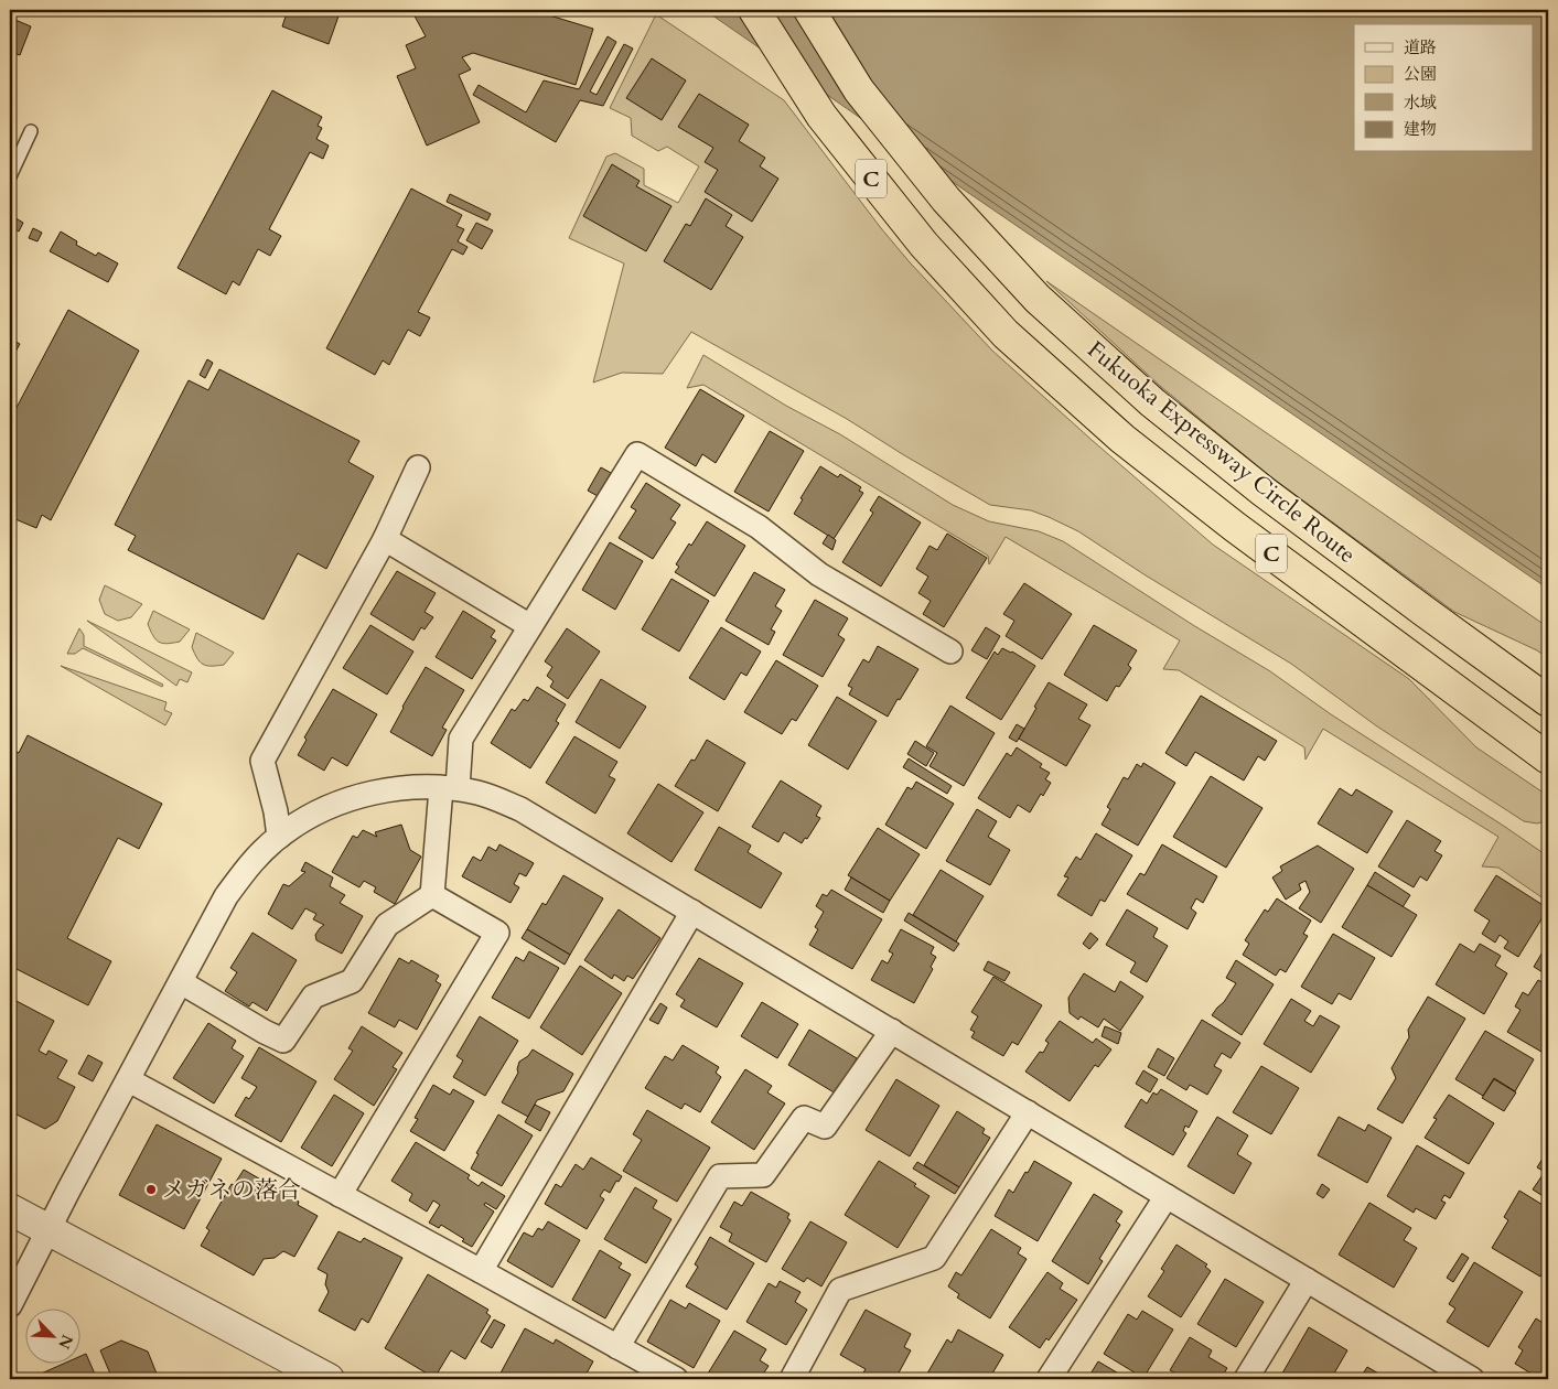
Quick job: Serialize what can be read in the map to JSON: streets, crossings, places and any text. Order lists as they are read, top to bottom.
{
  "streets": {
    "highway": ["C", "Fukuoka Expressway Circle Route"]
  },
  "places": ["メガネの落合"],
  "legend": [
    "道路",
    "公園",
    "水域",
    "建物"
  ],
  "north": "bottom right"
}
